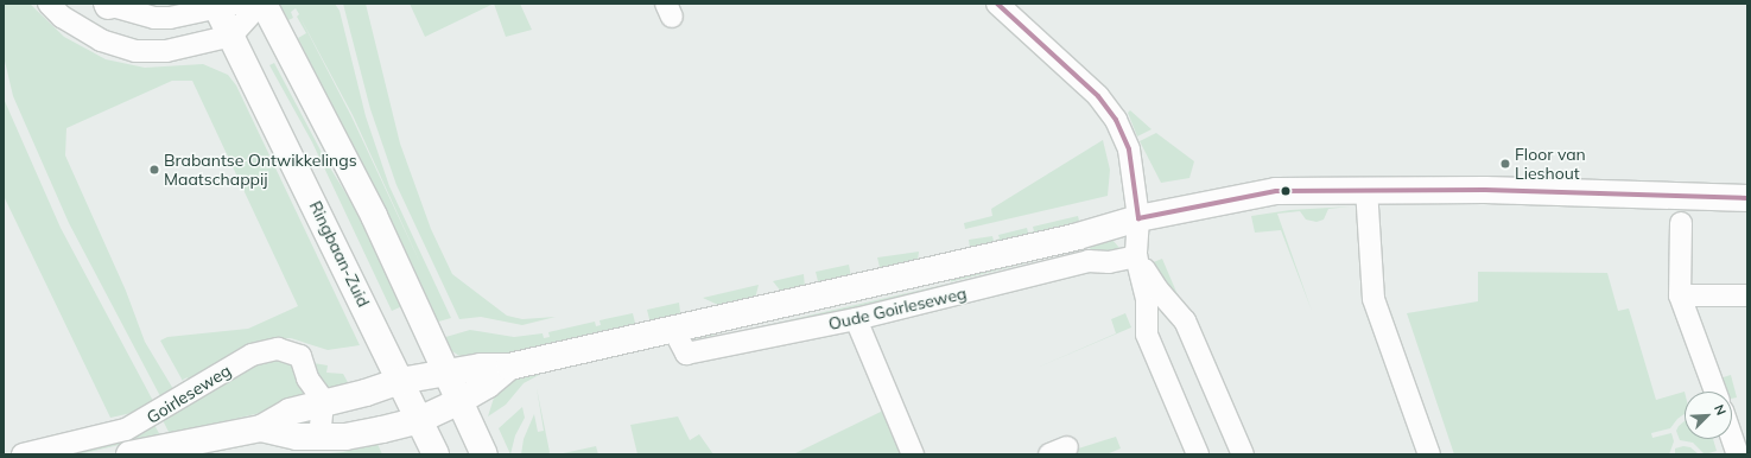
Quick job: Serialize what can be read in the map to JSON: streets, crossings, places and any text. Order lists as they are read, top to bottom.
{
  "streets": {
    "street": ["Ringbaan-Zuid", "Oude Goirleseweg", "Goirleseweg"]
  },
  "crossings": [
    ["Ringbaan-Zuid", "Goirleseweg"],
    ["Oude Goirleseweg", "Goirleseweg"]
  ],
  "places": ["Floor van Lieshout", "Brabantse Ontwikkelings Maatschappij"],
  "north": "top right"
}
